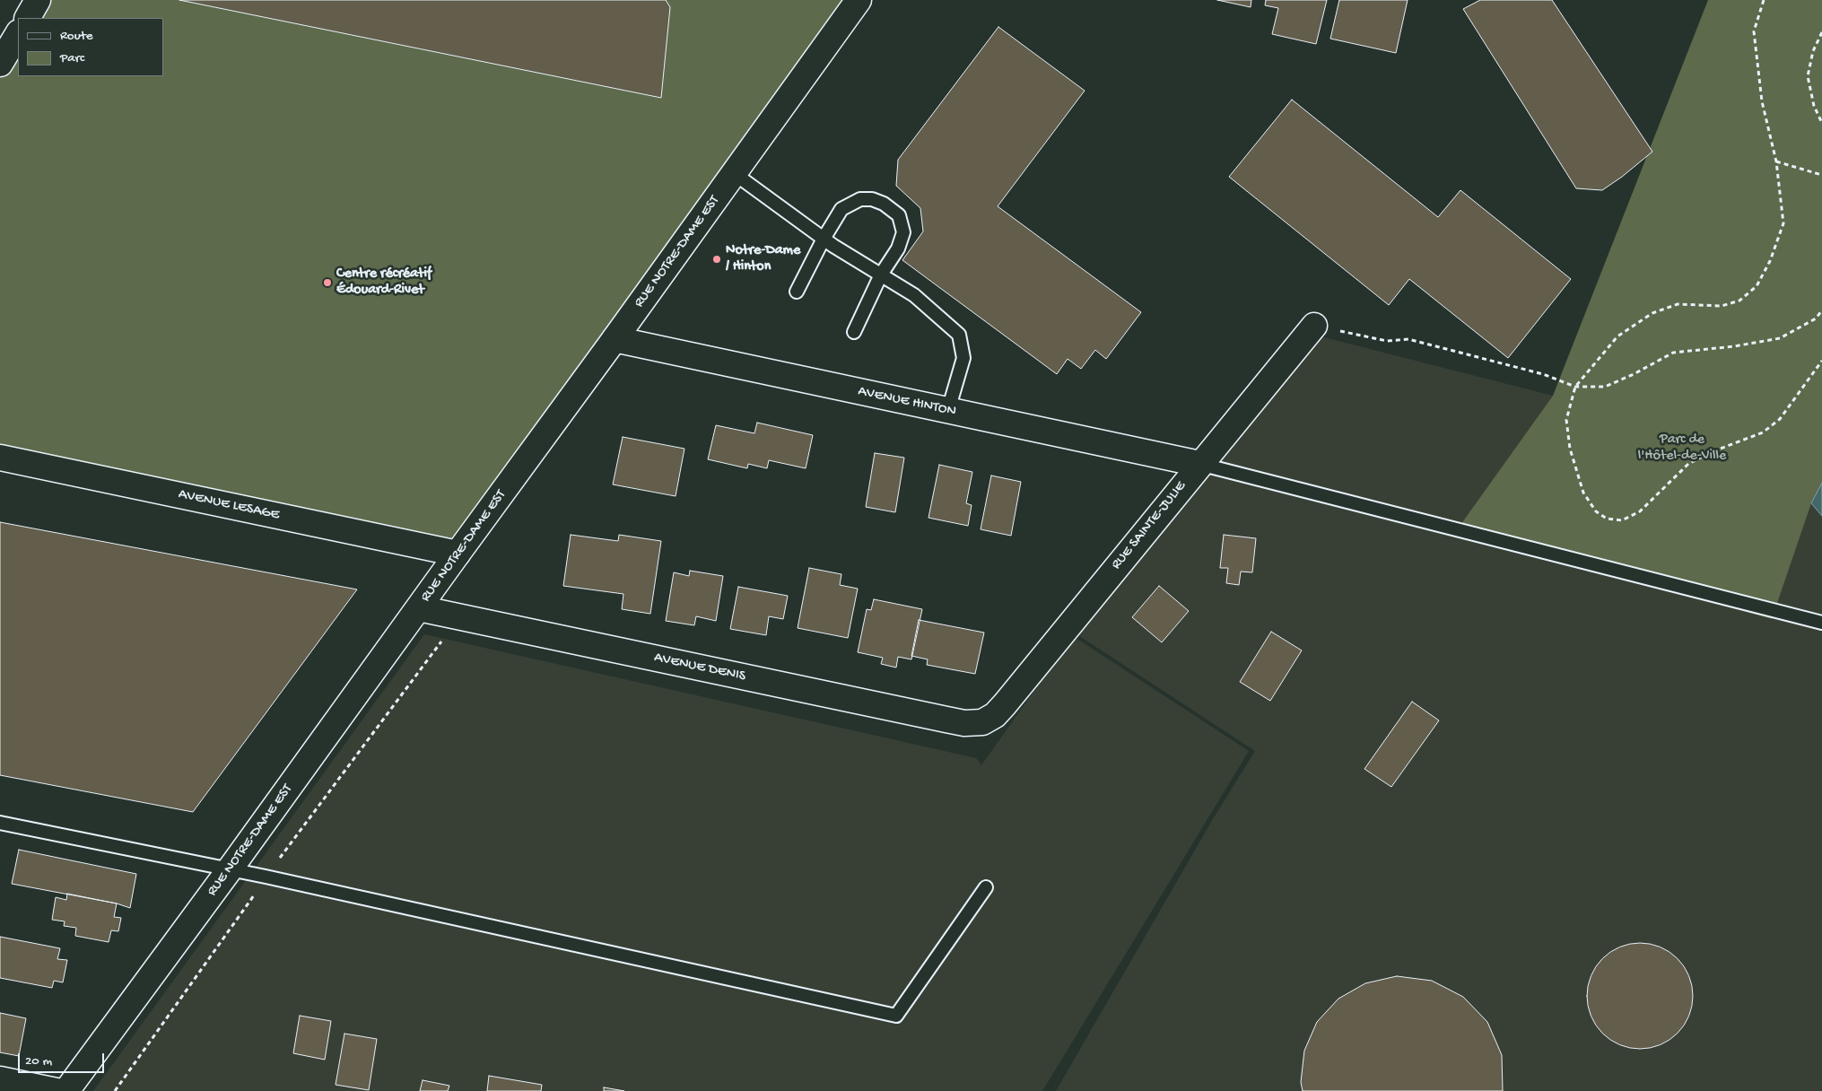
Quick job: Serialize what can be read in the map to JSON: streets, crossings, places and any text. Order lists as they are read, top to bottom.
{
  "streets": {
    "street": [
      "RUE NOTRE-DAME EST",
      "AVENUE HINTON",
      "AVENUE LESAGE",
      "RUE SAINTE-JULIE",
      "AVENUE DENIS"
    ]
  },
  "crossings": [
    ["RUE NOTRE-DAME EST", "AVENUE HINTON"],
    ["RUE NOTRE-DAME EST", "AVENUE LESAGE"],
    ["RUE NOTRE-DAME EST", "AVENUE DENIS"],
    ["AVENUE HINTON", "RUE SAINTE-JULIE"],
    ["RUE SAINTE-JULIE", "AVENUE DENIS"]
  ],
  "parks": ["Parc de l'Hôtel-de-Ville"],
  "places": ["Notre-Dame / Hinton", "Centre récréatif Édouard-Rivet"],
  "legend": ["Route", "Parc"],
  "scale_bar": "20 m"
}
